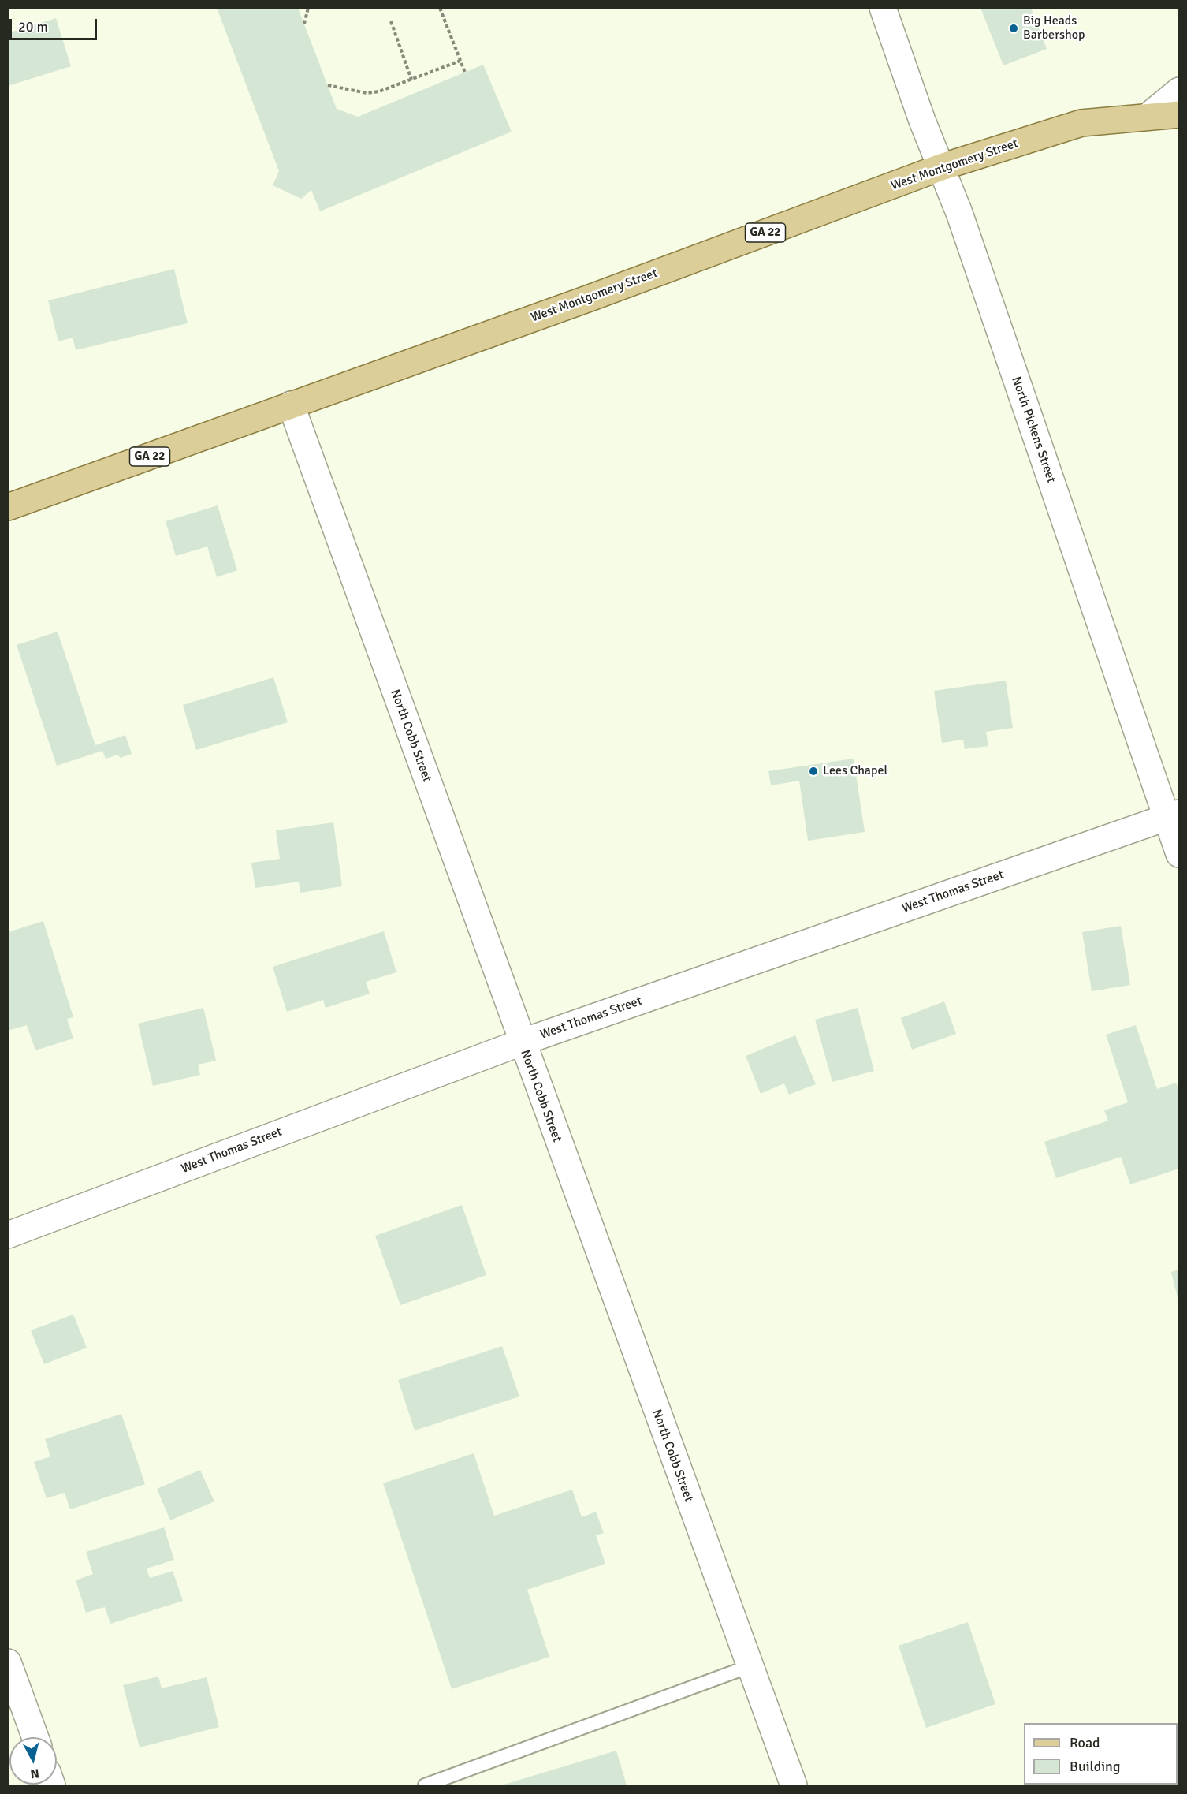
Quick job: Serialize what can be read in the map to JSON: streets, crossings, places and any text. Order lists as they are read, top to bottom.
{
  "streets": {
    "main road": ["West Montgomery Street", "GA 22"],
    "street": ["North Pickens Street", "North Cobb Street", "West Thomas Street"]
  },
  "crossings": [
    ["West Montgomery Street", "GA 22"],
    ["West Montgomery Street", "North Pickens Street"],
    ["West Montgomery Street", "North Cobb Street"],
    ["North Pickens Street", "West Thomas Street"],
    ["North Cobb Street", "West Thomas Street"]
  ],
  "places": ["Big Heads Barbershop", "Lees Chapel"],
  "legend": ["Road", "Building"],
  "scale_bar": "20 m",
  "north": "bottom"
}
